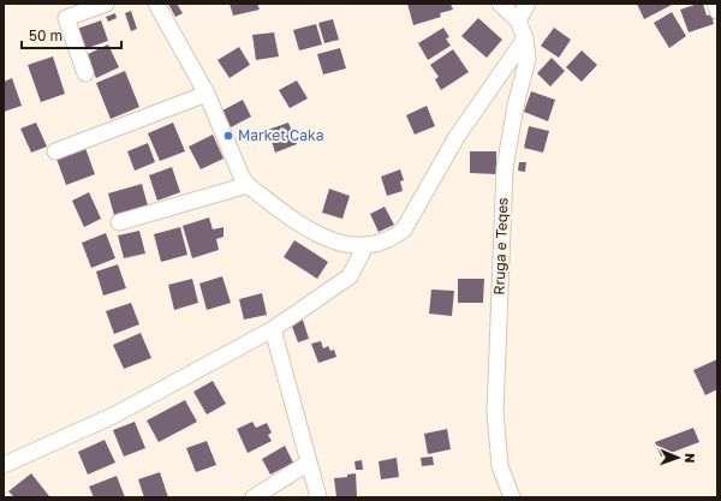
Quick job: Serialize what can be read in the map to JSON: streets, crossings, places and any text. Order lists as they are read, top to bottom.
{
  "streets": {
    "street": ["Rruga e Teqes"]
  },
  "places": ["Market Caka"],
  "scale_bar": "50 m",
  "north": "right"
}
